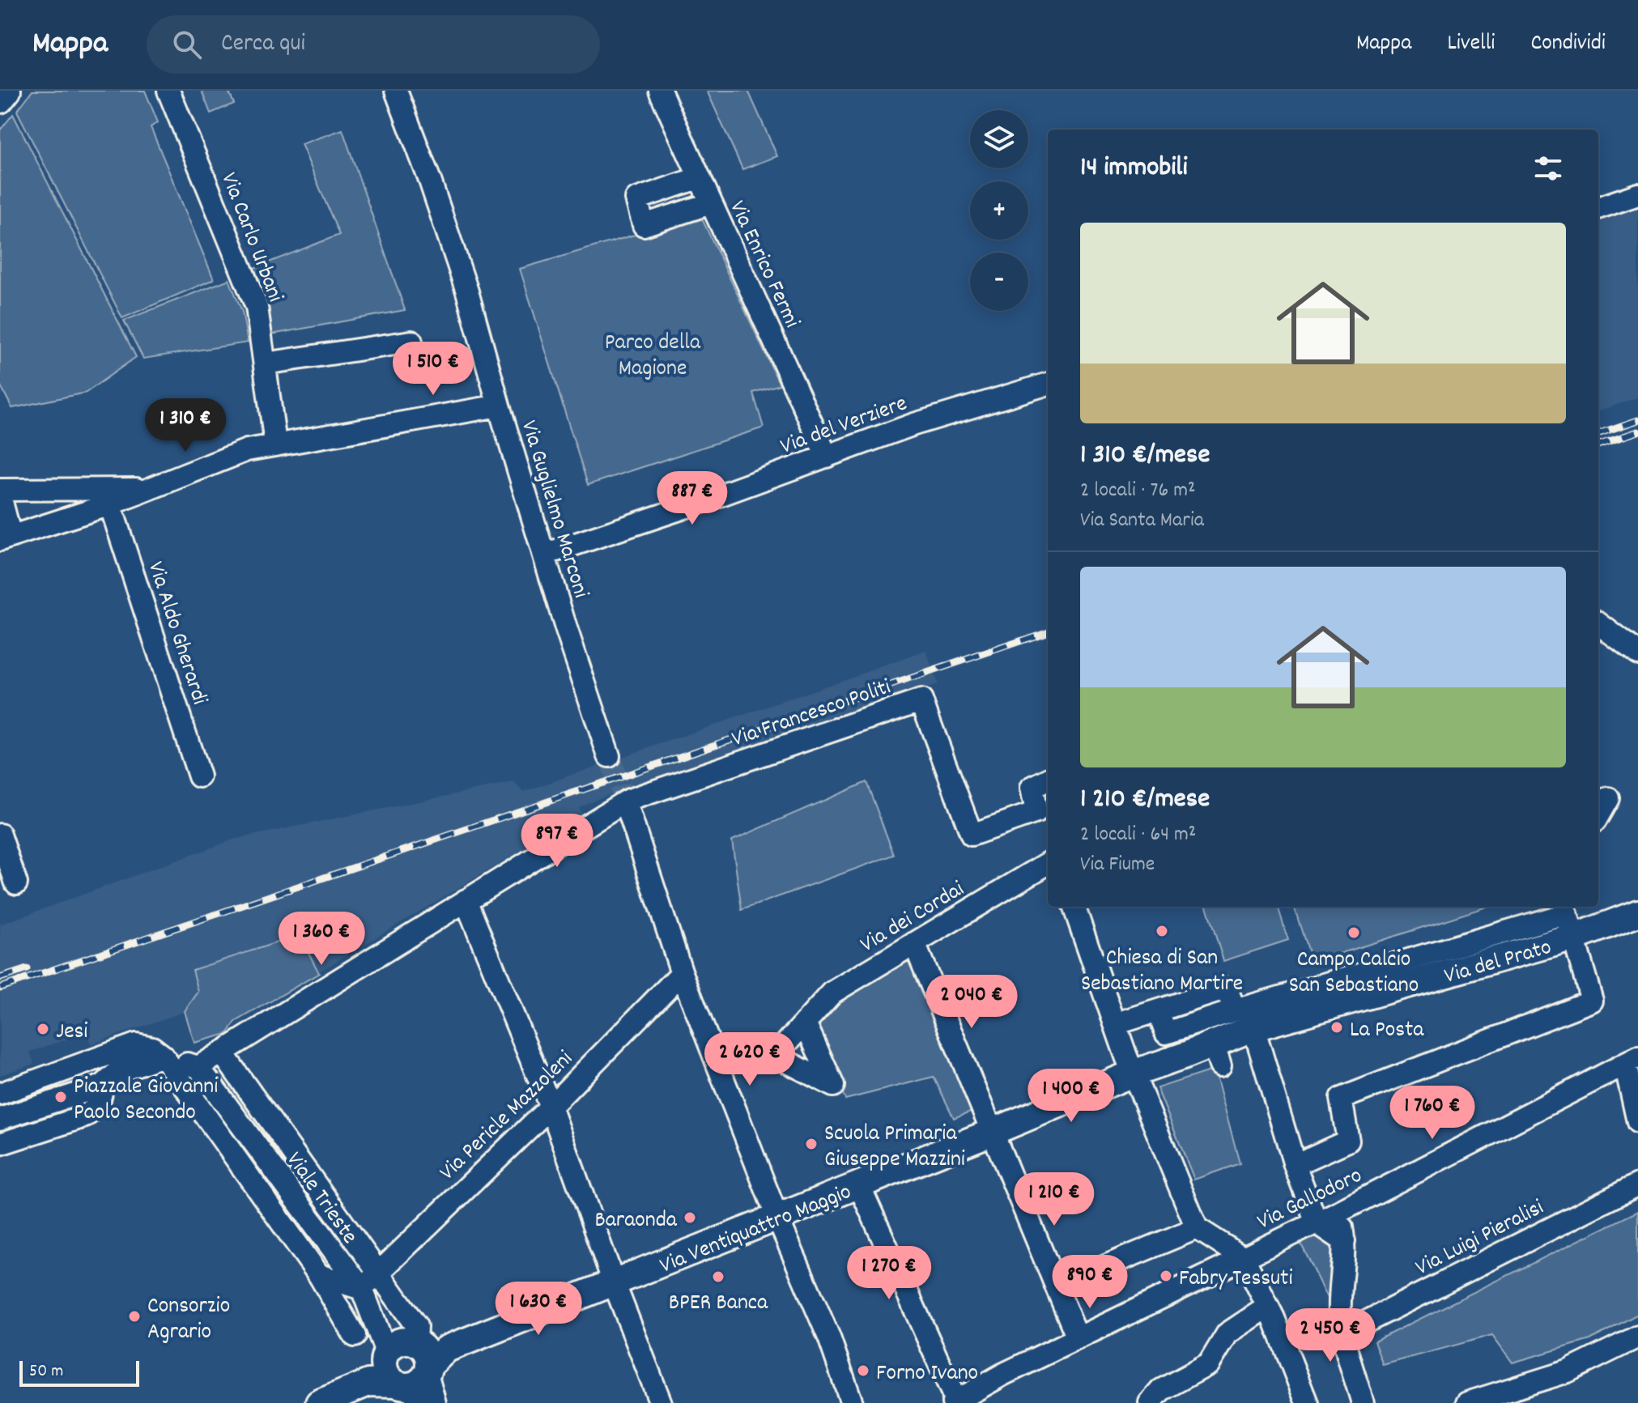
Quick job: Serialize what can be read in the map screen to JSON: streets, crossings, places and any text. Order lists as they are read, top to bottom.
{
  "streets": {
    "main road": ["Via del Prato", "Via Ventiquattro Maggio"],
    "street": [
      "Via Carlo Urbani",
      "Via Enrico Fermi",
      "Via del Verziere",
      "Via Guglielmo Marconi",
      "Via Aldo Gherardi",
      "Via Francesco Politi",
      "Via dei Cordai",
      "Via Pericle Mazzoleni",
      "Viale Trieste",
      "Via Gallodoro",
      "Via Luigi Pieralisi"
    ]
  },
  "crossings": [
    ["Via Enrico Fermi", "Via del Verziere"],
    ["Via del Verziere", "Via Guglielmo Marconi"],
    ["Via del Prato", "Via Ventiquattro Maggio"],
    ["Via Pericle Mazzoleni", "Viale Trieste"],
    ["Viale Trieste", "Via Ventiquattro Maggio"]
  ],
  "parks": ["Parco della Magione"],
  "places": [
    "Chiesa di San Sebastiano Martire",
    "Campo Calcio San Sebastiano",
    "La Posta",
    "Jesi",
    "Piazzale Giovanni Paolo Secondo",
    "Scuola Primaria Giuseppe Mazzini",
    "Baraonda",
    "Fabry Tessuti",
    "BPER Banca",
    "Consorzio Agrario",
    "Forno Ivano"
  ],
  "scale_bar": "50 m",
  "page": {
    "header": "Mappa",
    "search": "Cerca qui",
    "nav": ["Mappa", "Livelli", "Condividi"],
    "map_buttons": ["+", "−"],
    "heading": "14 immobili",
    "list": [
      {
        "name": "1 310 €/mese",
        "note": "2 locali · 76 m² · Via Santa Maria"
      },
      {
        "name": "1 210 €/mese",
        "note": "2 locali · 64 m² · Via Fiume"
      }
    ],
    "price": [
      "1 510 €",
      "1 310 €",
      "887 €",
      "897 €",
      "1 360 €",
      "2 040 €",
      "2 620 €",
      "1 400 €",
      "1 760 €",
      "1 210 €",
      "1 270 €",
      "890 €",
      "1 630 €",
      "2 450 €"
    ],
    "scale": "50 m"
  }
}
